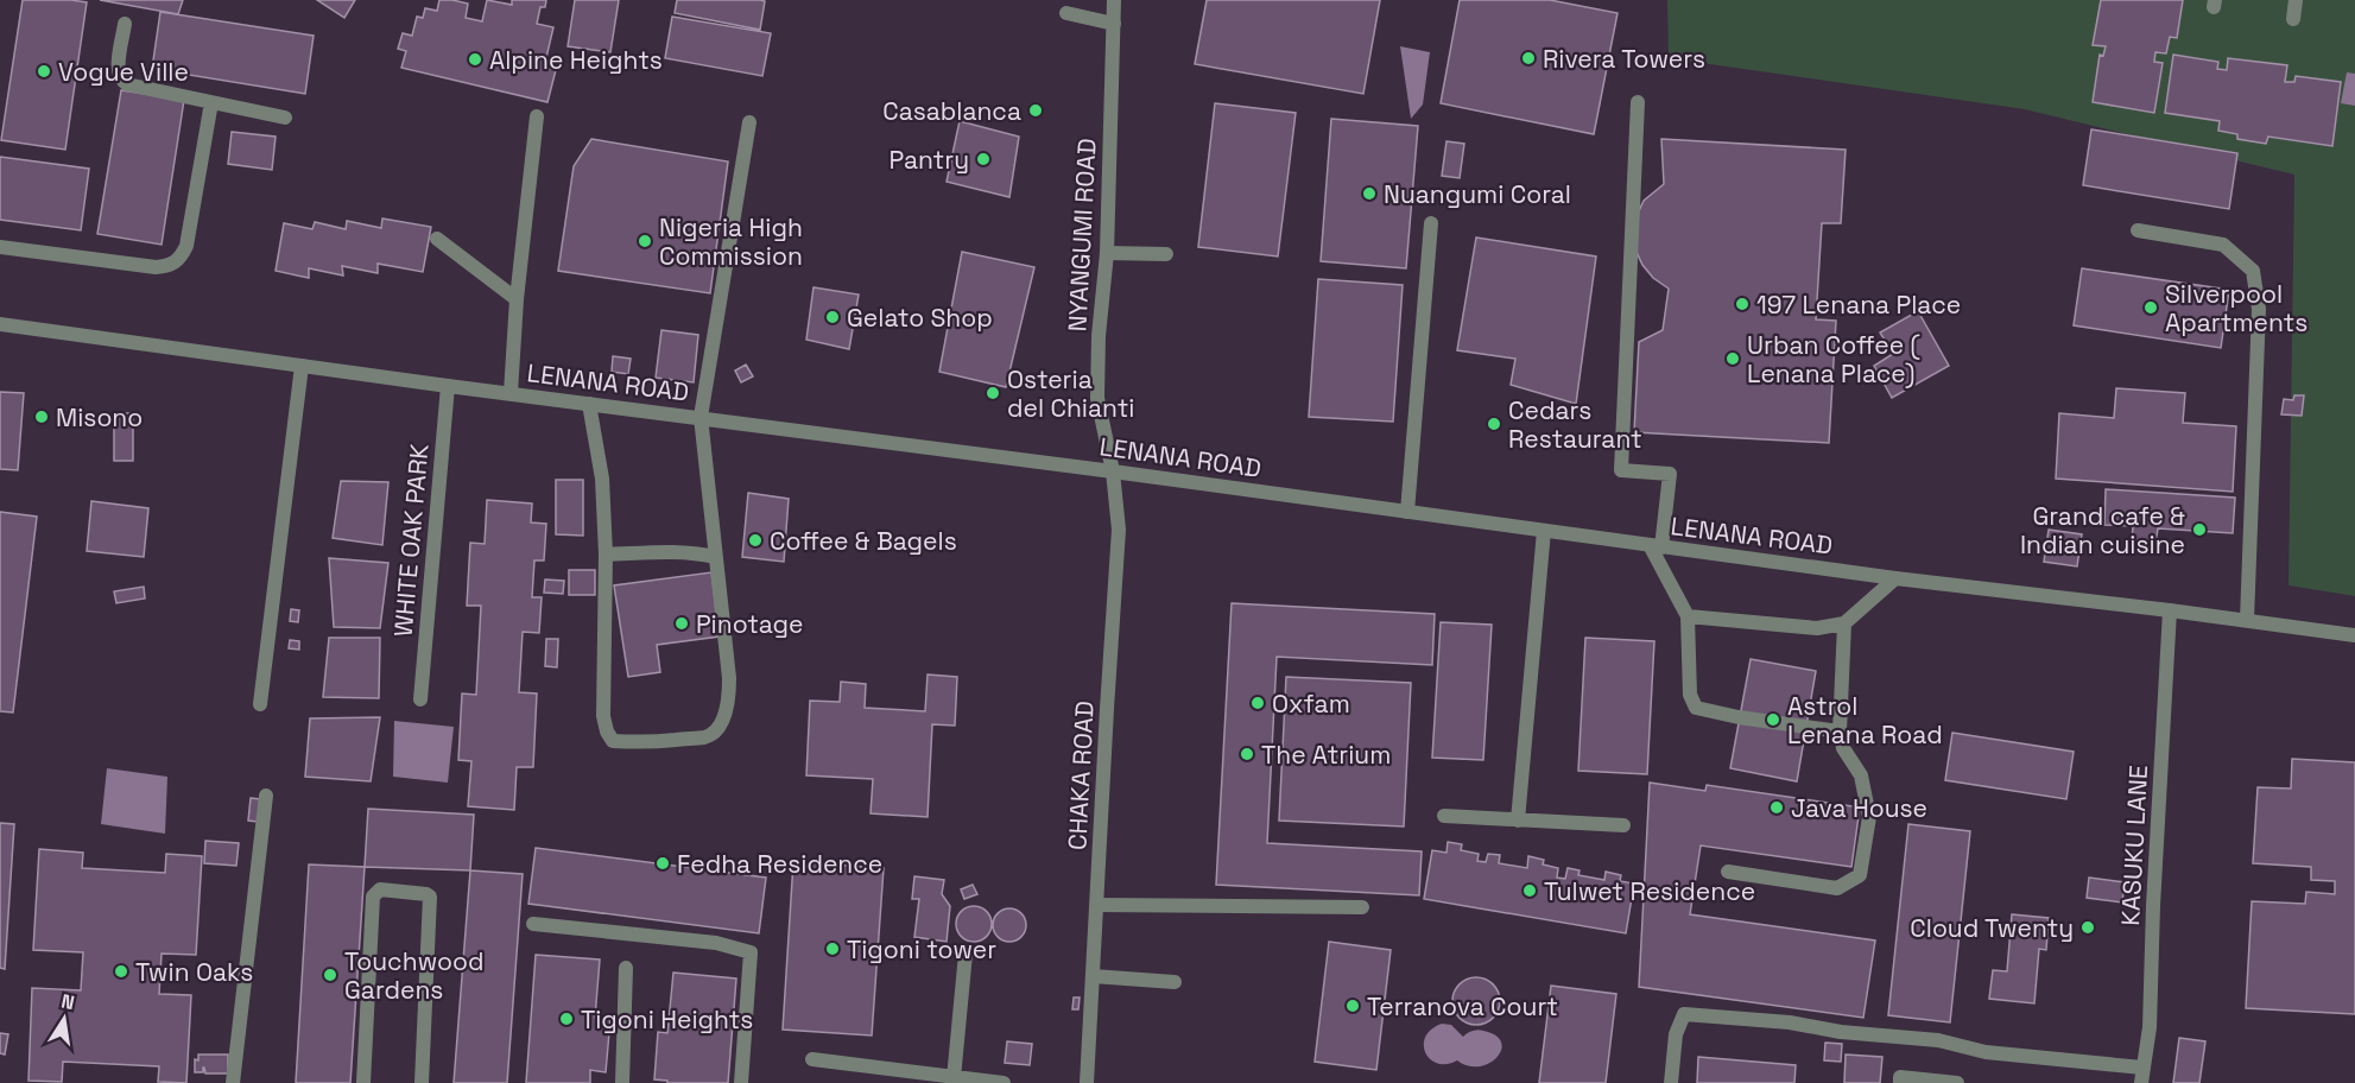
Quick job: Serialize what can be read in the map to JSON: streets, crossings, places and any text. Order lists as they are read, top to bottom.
{
  "streets": {
    "street": [
      "NYANGUMI ROAD",
      "LENANA ROAD",
      "WHITE OAK PARK",
      "CHAKA ROAD",
      "KASUKU LANE"
    ]
  },
  "crossings": [
    ["NYANGUMI ROAD", "LENANA ROAD"],
    ["NYANGUMI ROAD", "CHAKA ROAD"],
    ["LENANA ROAD", "WHITE OAK PARK"],
    ["LENANA ROAD", "CHAKA ROAD"],
    ["LENANA ROAD", "KASUKU LANE"]
  ],
  "places": [
    "Rivera Towers",
    "Alpine Heights",
    "Vogue Ville",
    "Casablanca",
    "Pantry",
    "Nuangumi Coral",
    "Nigeria High Commission",
    "197 Lenana Place",
    "Silverpool Apartments",
    "Gelato Shop",
    "Urban Coffee ( Lenana Place)",
    "Osteria del Chianti",
    "Misono",
    "Cedars Restaurant",
    "Grand cafe & Indian cuisine",
    "Coffee & Bagels",
    "Pinotage",
    "Oxfam",
    "Astrol Lenana Road",
    "The Atrium",
    "Java House",
    "Fedha Residence",
    "Tulwet Residence",
    "Cloud Twenty",
    "Tigoni tower",
    "Twin Oaks",
    "Touchwood Gardens",
    "Terranova Court",
    "Tigoni Heights"
  ],
  "north": "top"
}
